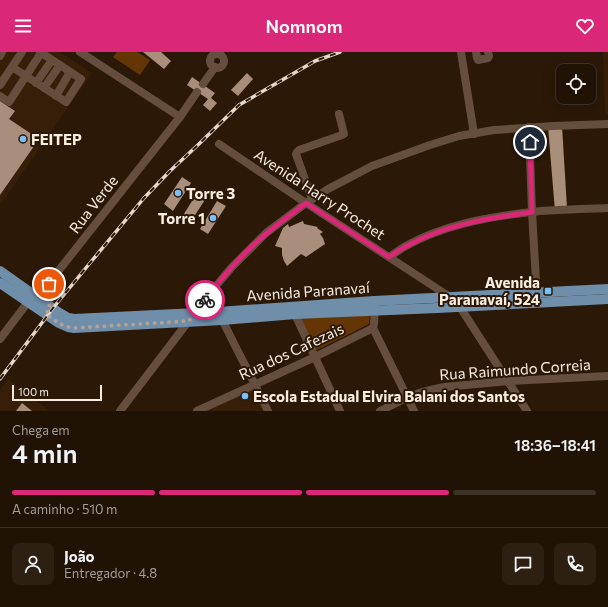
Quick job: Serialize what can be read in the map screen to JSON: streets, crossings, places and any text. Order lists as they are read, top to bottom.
{
  "streets": {
    "main road": ["Avenida Paranavaí"],
    "street": [
      "Avenida Harry Prochet",
      "Rua Verde",
      "Rua dos Cafezais",
      "Rua Raimundo Correia"
    ]
  },
  "crossings": [
    ["Avenida Harry Prochet", "Avenida Paranavaí"],
    ["Avenida Harry Prochet", "Rua Raimundo Correia"],
    ["Rua Verde", "Avenida Paranavaí"]
  ],
  "places": {
    "other": [
      "FEITEP",
      "Torre 3",
      "Torre 1",
      "Escola Estadual Elvira Balani dos Santos"
    ],
    "transit": ["Avenida Paranavaí, 524"]
  },
  "scale_bar": "100 m",
  "page": {
    "header": "Nomnom",
    "scale": "100 m",
    "heading": ["4 min", "Chega em", "18:36–18:41"],
    "panel": ["João", "Entregador · 4.8"],
    "bar": "A caminho · 510 m"
  }
}
